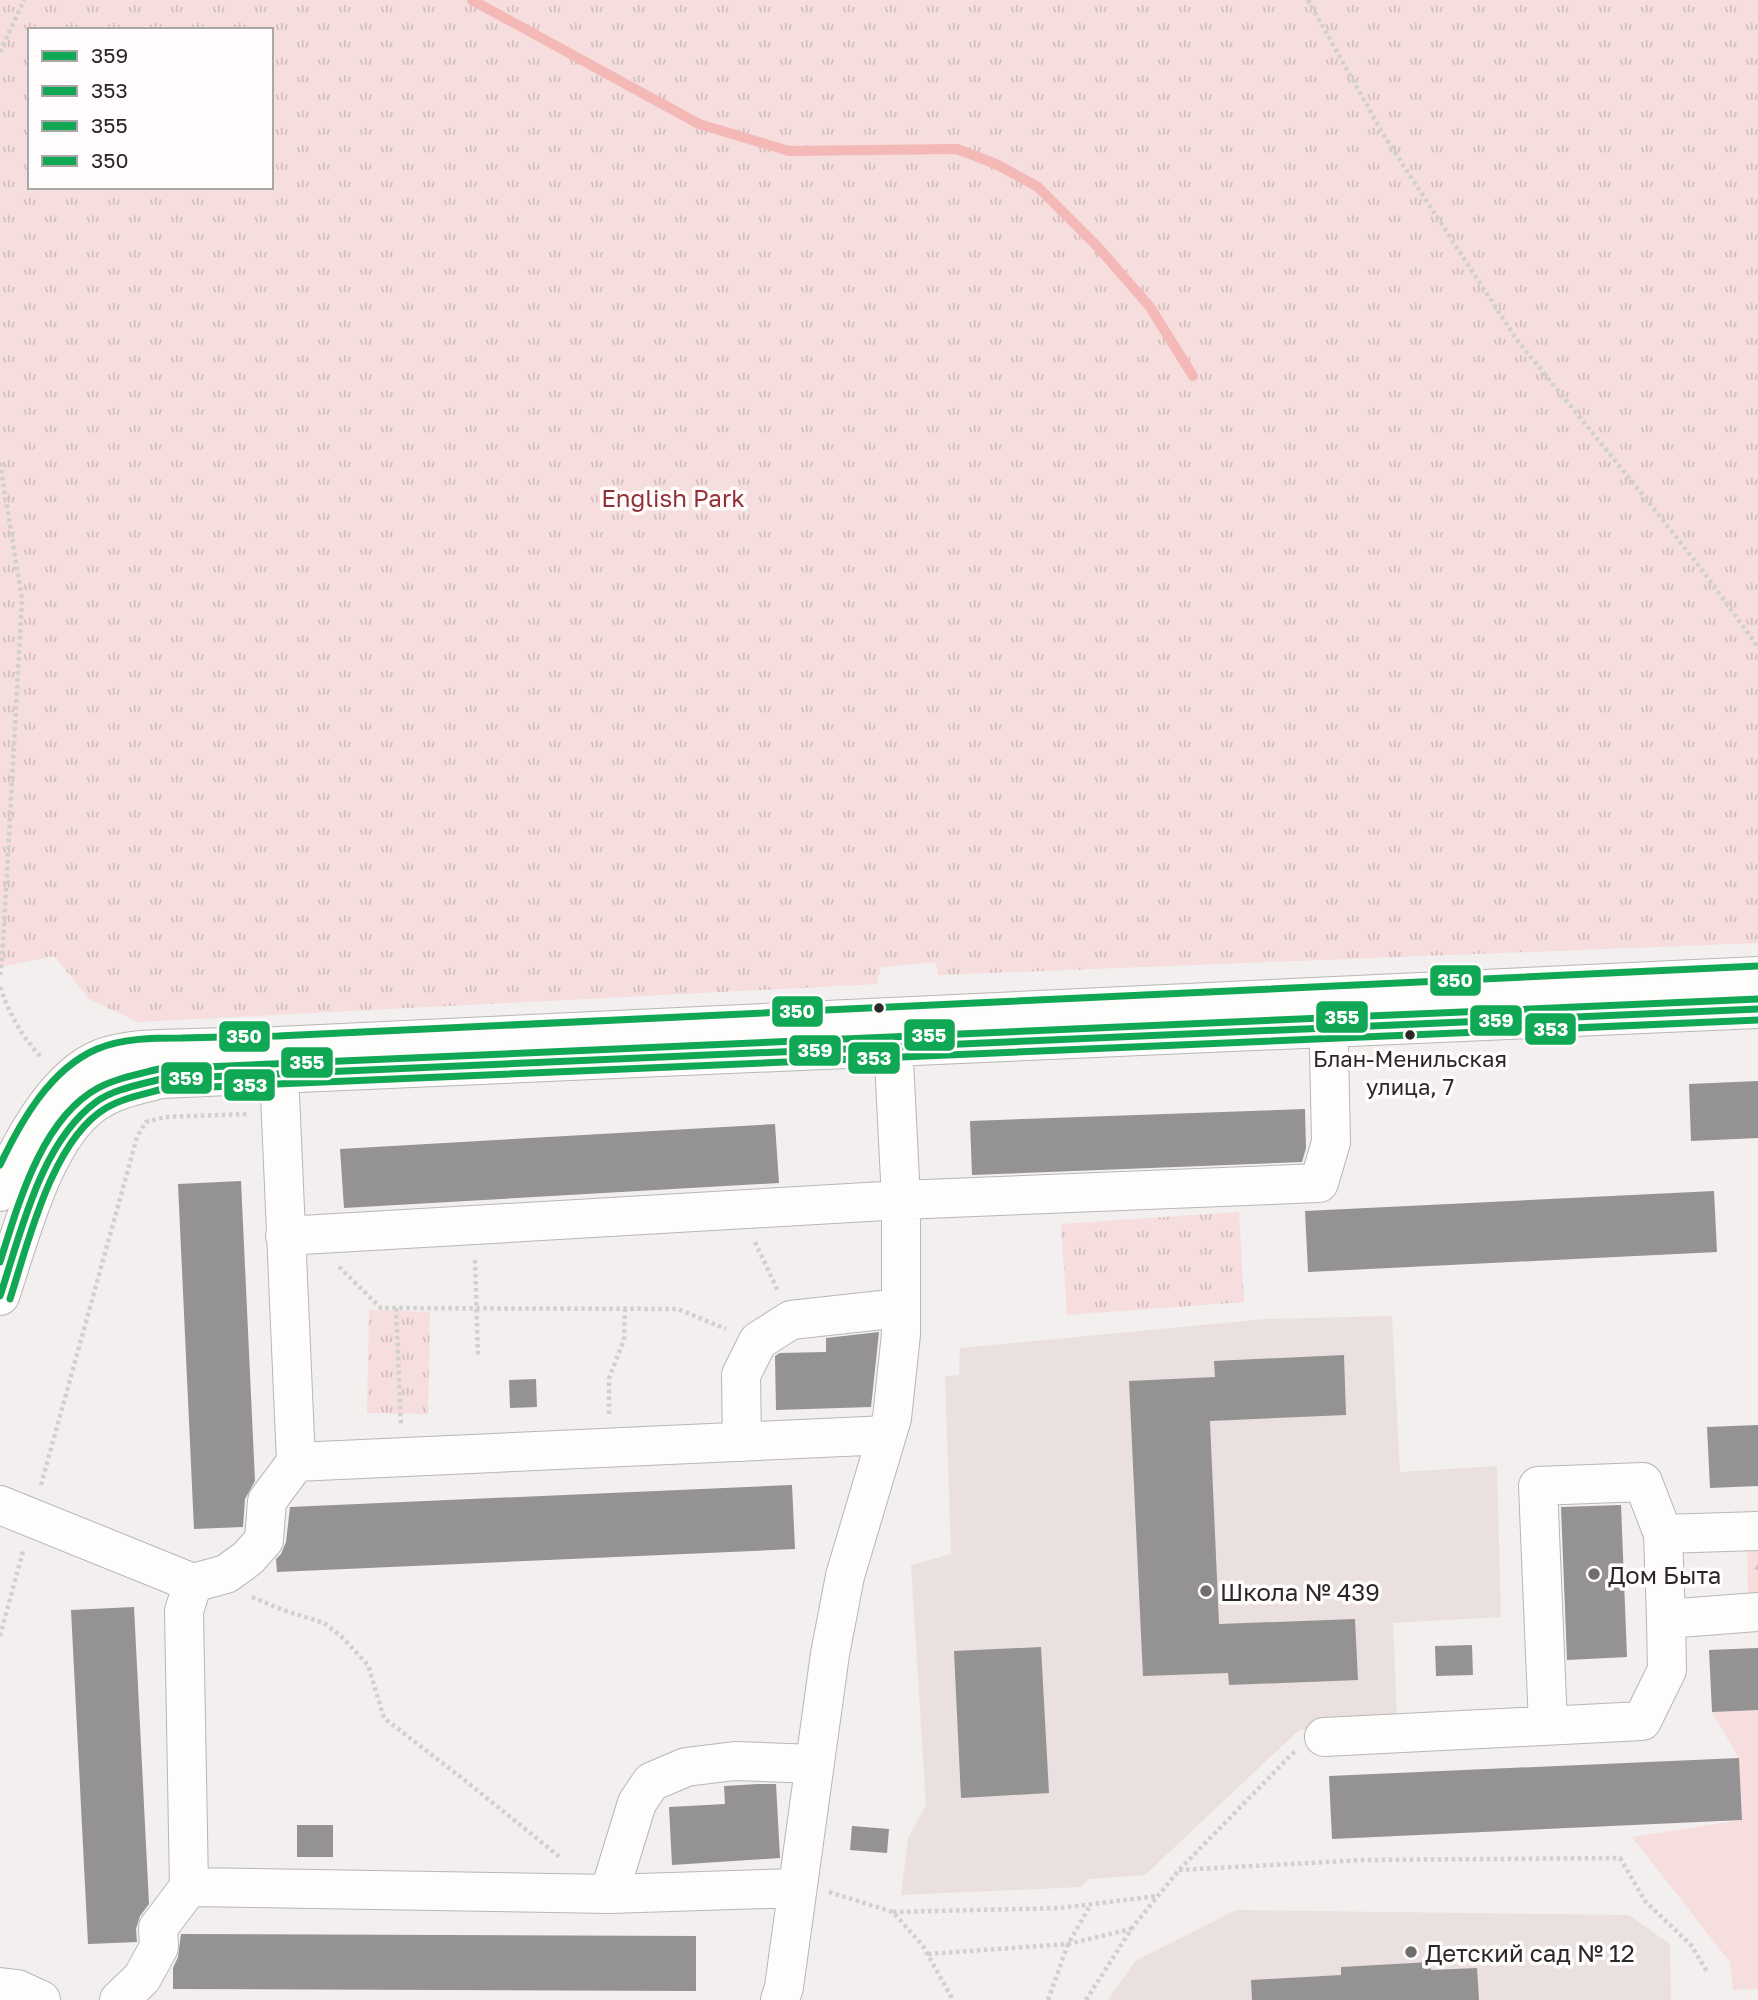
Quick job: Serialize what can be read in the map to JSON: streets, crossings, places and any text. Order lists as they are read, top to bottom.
{
  "parks": ["English Park"],
  "places": [
    "Блан-Менильская улица, 7",
    "Дом Быта",
    "Школа № 439",
    "Детский сад № 12"
  ],
  "lines": [
    "transit line 350",
    "transit line 355",
    "transit line 359",
    "transit line 353"
  ],
  "legend": [
    "359",
    "353",
    "355",
    "350"
  ]
}
